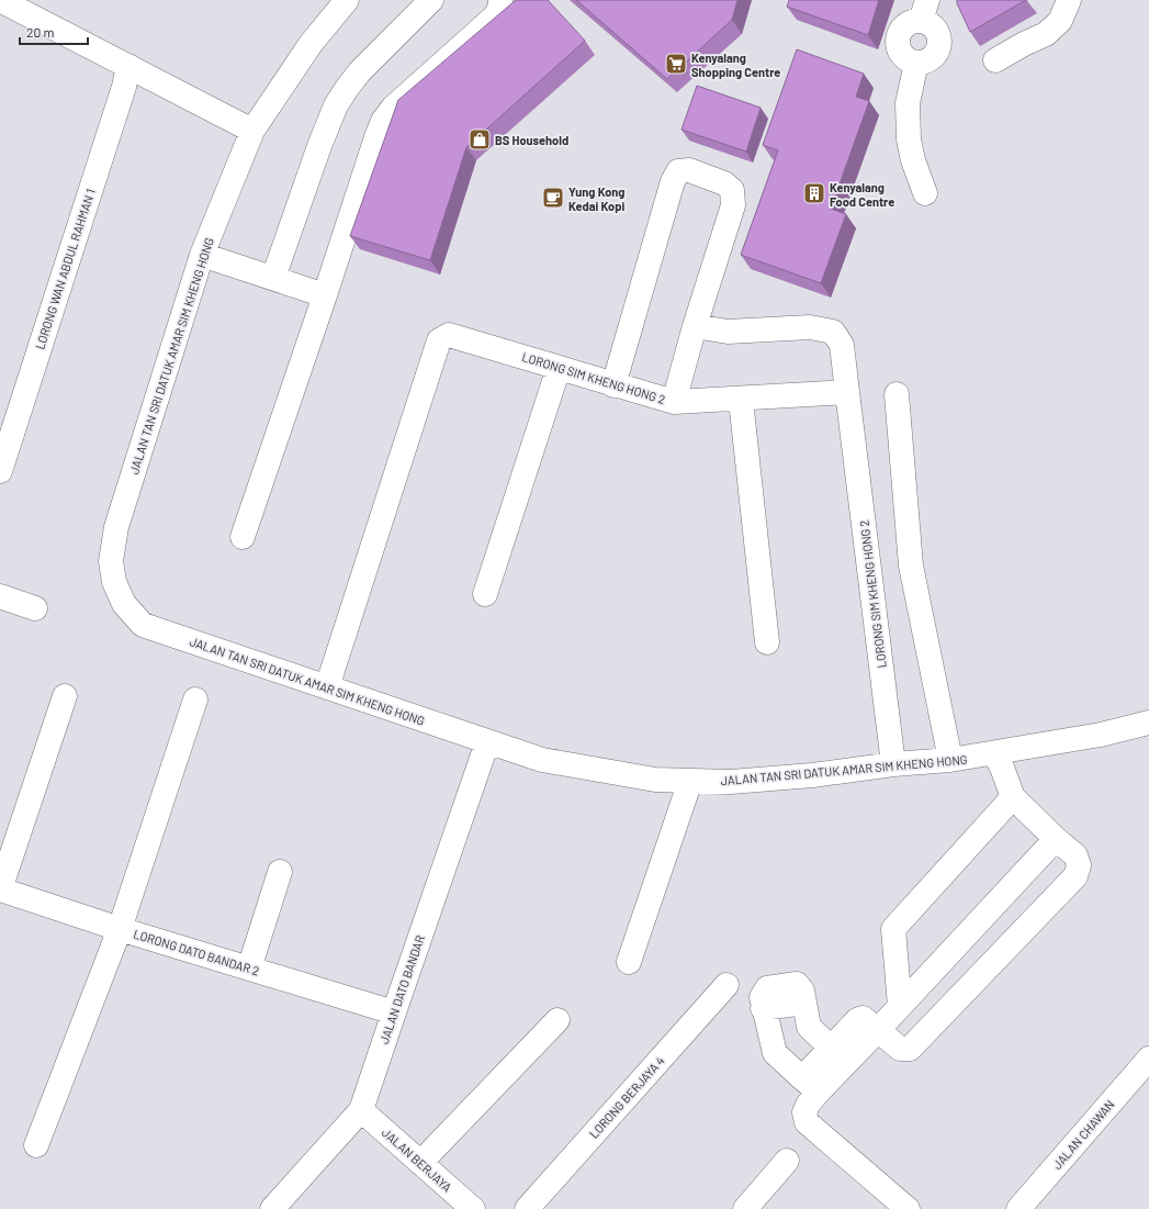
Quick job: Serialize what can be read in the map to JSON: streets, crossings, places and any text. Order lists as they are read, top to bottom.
{
  "streets": {
    "street": [
      "LORONG WAN ABDUL RAHMAN 1",
      "JALAN TAN SRI DATUK AMAR SIM KHENG HONG",
      "LORONG SIM KHENG HONG 2",
      "LORONG DATO BANDAR 2",
      "JALAN DATO BANDAR",
      "LORONG BERJAYA 4",
      "JALAN CHAWAN",
      "JALAN BERJAYA"
    ]
  },
  "crossings": [
    ["JALAN TAN SRI DATUK AMAR SIM KHENG HONG", "LORONG SIM KHENG HONG 2"],
    ["JALAN TAN SRI DATUK AMAR SIM KHENG HONG", "JALAN DATO BANDAR"],
    ["LORONG DATO BANDAR 2", "JALAN DATO BANDAR"],
    ["JALAN DATO BANDAR", "JALAN BERJAYA"]
  ],
  "places": {
    "supermarket": ["Kenyalang Shopping Centre"],
    "shop": ["BS Household"],
    "building": ["Kenyalang Food Centre"],
    "cafe": ["Yung Kong Kedai Kopi"]
  },
  "scale_bar": "20 m"
}
